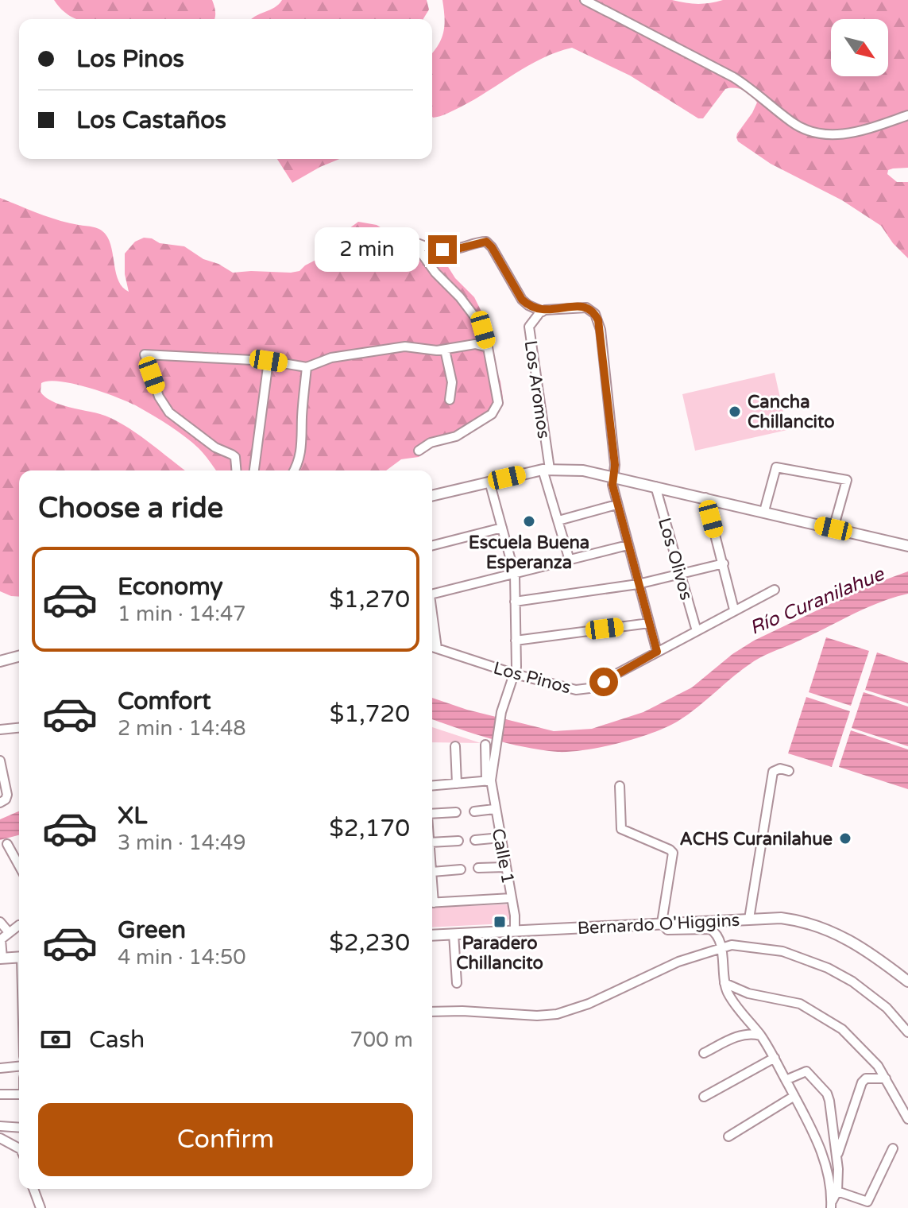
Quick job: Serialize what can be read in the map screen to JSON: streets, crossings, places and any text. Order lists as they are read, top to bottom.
{
  "streets": {
    "main road": ["Bernardo O'Higgins"],
    "street": [
      "Los Aromos",
      "Los Olivos",
      "Los Pinos",
      "Calle 1"
    ]
  },
  "crossings": [
    ["Los Olivos", "Los Pinos"],
    ["Calle 1", "Bernardo O'Higgins"]
  ],
  "water": ["Río Curanilahue"],
  "places": {
    "other": ["Cancha Chillancito", "Escuela Buena Esperanza", "ACHS Curanilahue"],
    "transit": ["Paradero Chillancito"]
  },
  "north": "bottom right",
  "page": {
    "banner": ["Los Pinos", "Los Castaños"],
    "bubble": "2 min",
    "heading": "Choose a ride",
    "list": [
      {
        "name": "Economy",
        "note": "1 min · 14:47",
        "value": "$1,270"
      },
      {
        "name": "Comfort",
        "note": "2 min · 14:48",
        "value": "$1,720"
      },
      {
        "name": "XL",
        "note": "3 min · 14:49",
        "value": "$2,170"
      },
      {
        "name": "Green",
        "note": "4 min · 14:50",
        "value": "$2,230"
      }
    ],
    "pay": ["Cash", "700 m"],
    "buttons": "Confirm"
  }
}
